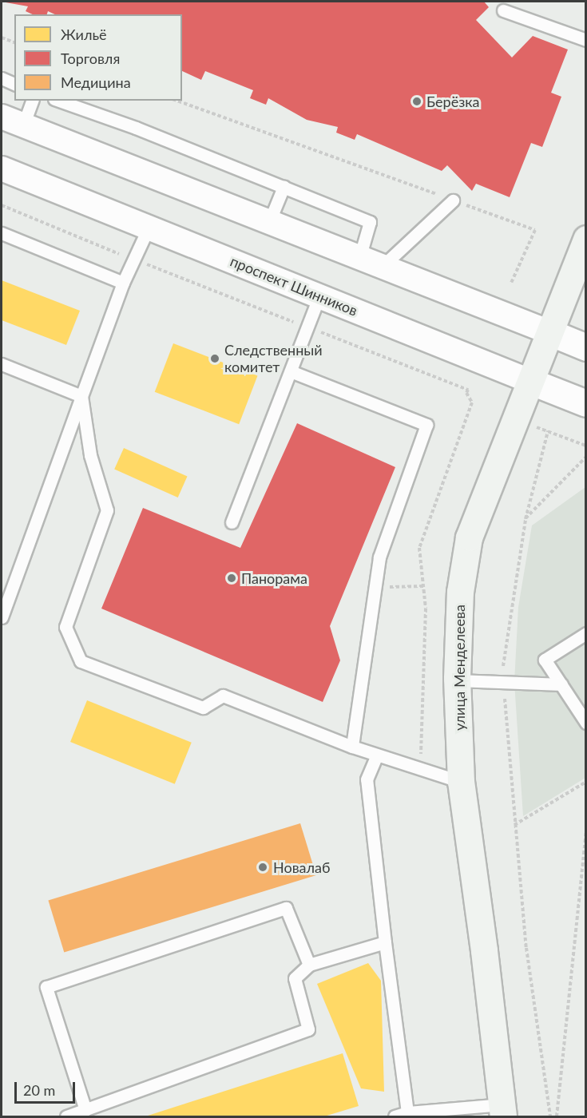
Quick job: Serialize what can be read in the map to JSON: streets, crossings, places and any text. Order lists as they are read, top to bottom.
{
  "streets": {
    "main road": ["улица Менделеева"],
    "street": ["проспект Шинников"]
  },
  "crossings": [
    ["проспект Шинников", "улица Менделеева"]
  ],
  "places": [
    "Берёзка",
    "Следственный комитет",
    "Панорама",
    "Новалаб"
  ],
  "legend": ["Жильё", "Торговля", "Медицина"],
  "scale_bar": "20 m"
}
